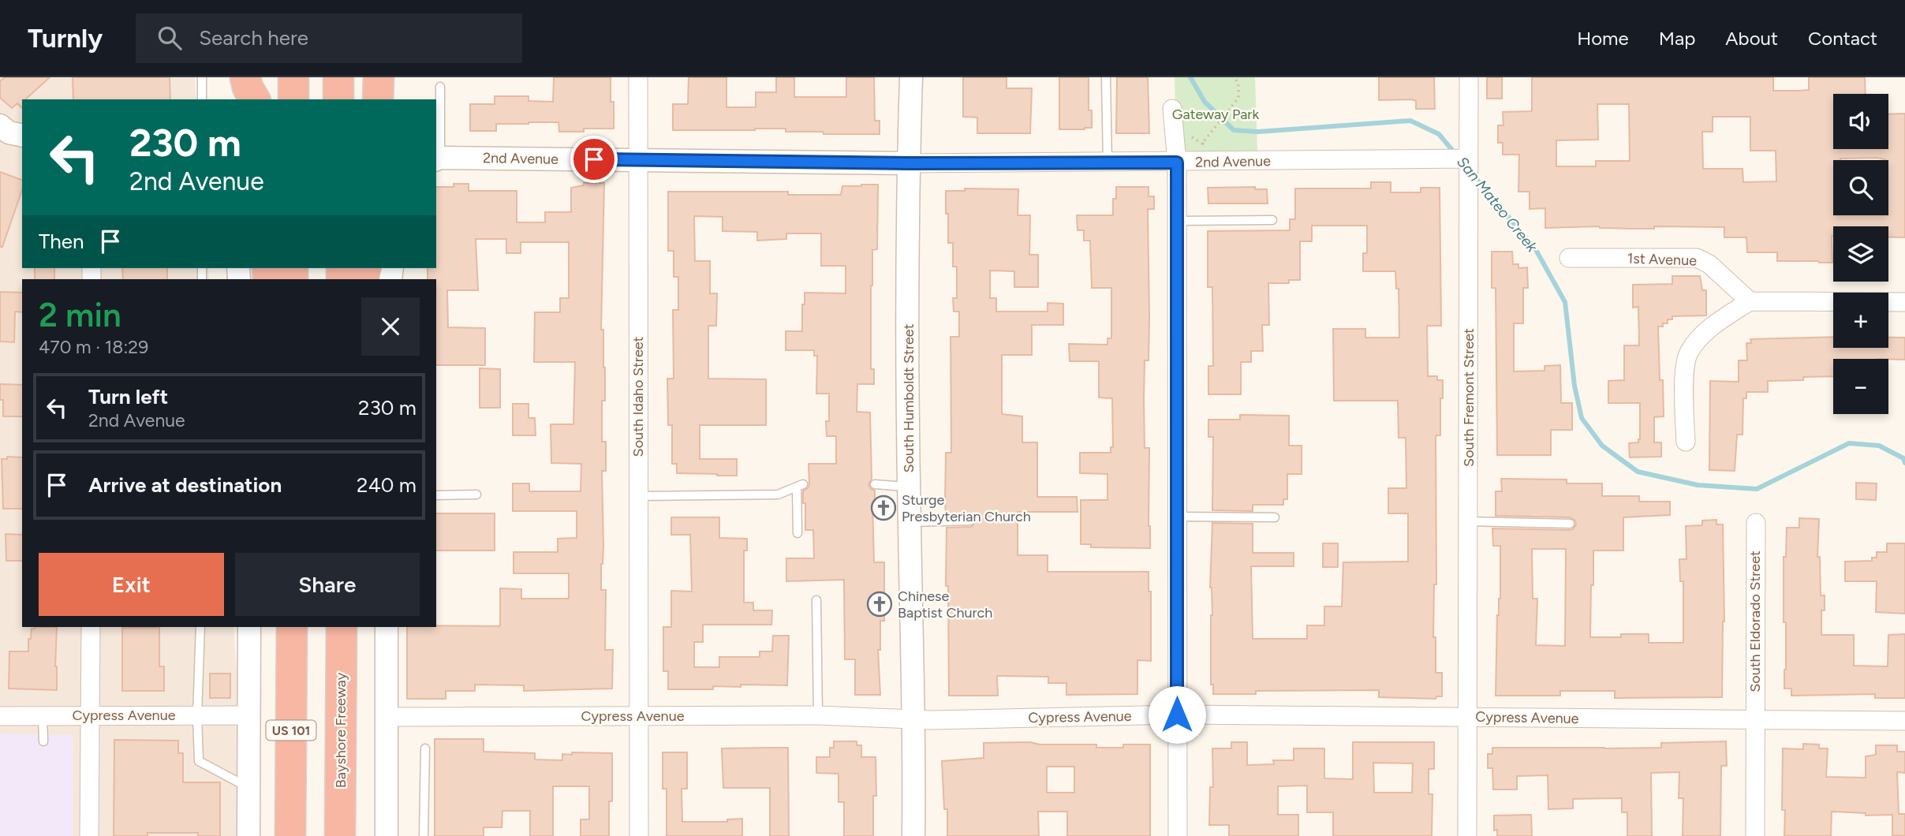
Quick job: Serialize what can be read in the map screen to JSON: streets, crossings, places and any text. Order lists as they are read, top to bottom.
{
  "streets": {
    "highway": ["US 101", "Bayshore Freeway"],
    "street": [
      "2nd Avenue",
      "1st Avenue",
      "South Idaho Street",
      "South Fremont Street",
      "South Humboldt Street",
      "South Eldorado Street",
      "Cypress Avenue"
    ]
  },
  "crossings": [
    ["2nd Avenue", "South Idaho Street"],
    ["2nd Avenue", "South Fremont Street"],
    ["2nd Avenue", "South Humboldt Street"],
    ["South Idaho Street", "Cypress Avenue"],
    ["South Fremont Street", "Cypress Avenue"],
    ["South Humboldt Street", "Cypress Avenue"],
    ["South Eldorado Street", "Cypress Avenue"]
  ],
  "water": ["San Mateo Creek"],
  "parks": ["Gateway Park"],
  "places": {
    "church": ["Sturge Presbyterian Church", "Chinese Baptist Church"]
  },
  "page": {
    "header": "Turnly",
    "search": "Search here",
    "nav": [
      "Home",
      "Map",
      "About",
      "Contact"
    ],
    "map_buttons": ["+", "−"],
    "turn": ["230 m", "2nd Avenue"],
    "then": "Then",
    "heading": ["2 min", "470 m · 18:29"],
    "list": [
      {
        "name": "Turn left",
        "note": "2nd Avenue",
        "value": "230 m"
      },
      {
        "name": "Arrive at destination",
        "value": "240 m"
      }
    ],
    "buttons": ["Exit", "Share"]
  }
}
